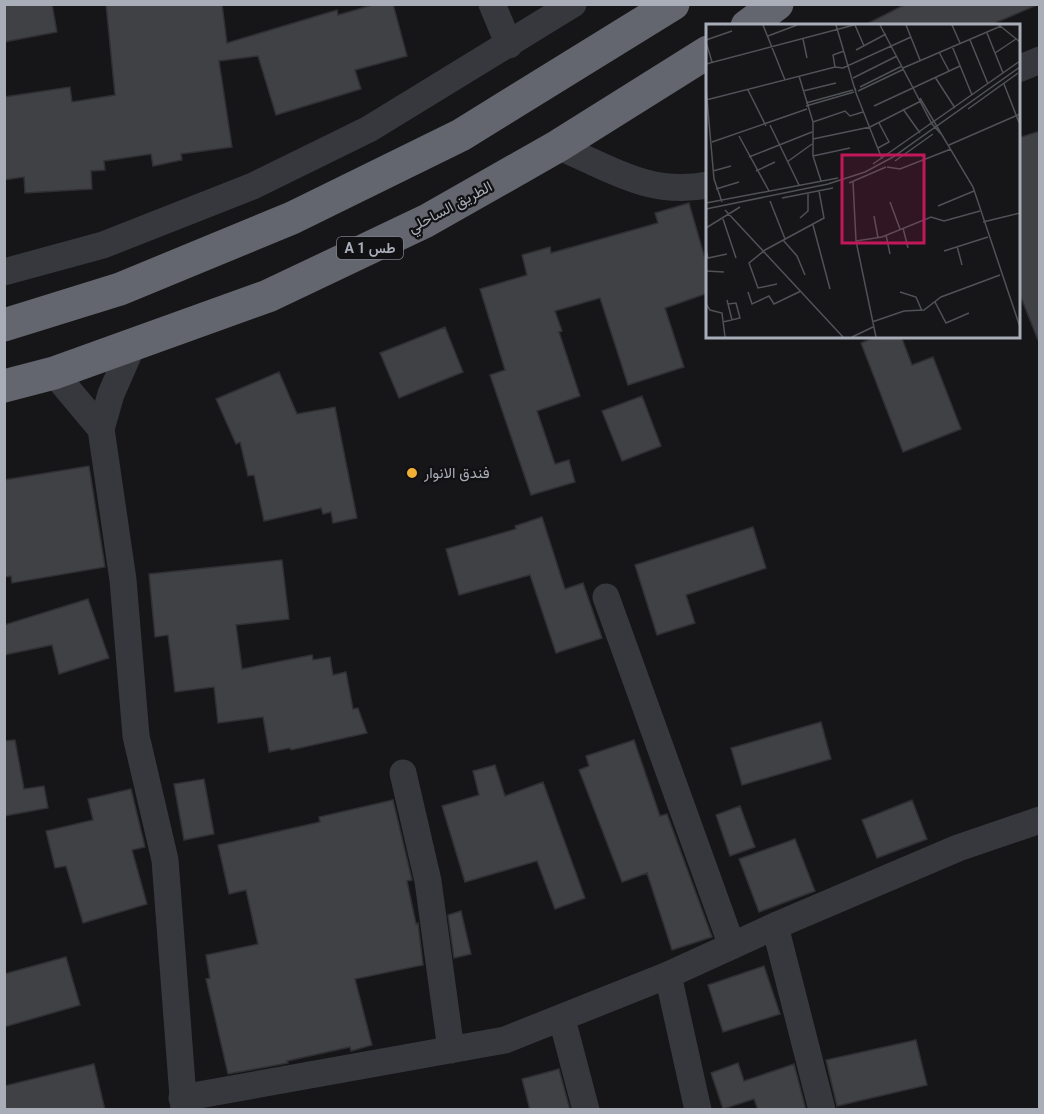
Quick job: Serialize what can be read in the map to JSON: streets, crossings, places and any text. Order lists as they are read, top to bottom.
{
  "streets": {
    "highway": ["الطريق الساحلي", "A 1 طس"]
  },
  "places": ["فندق الانوار"]
}
